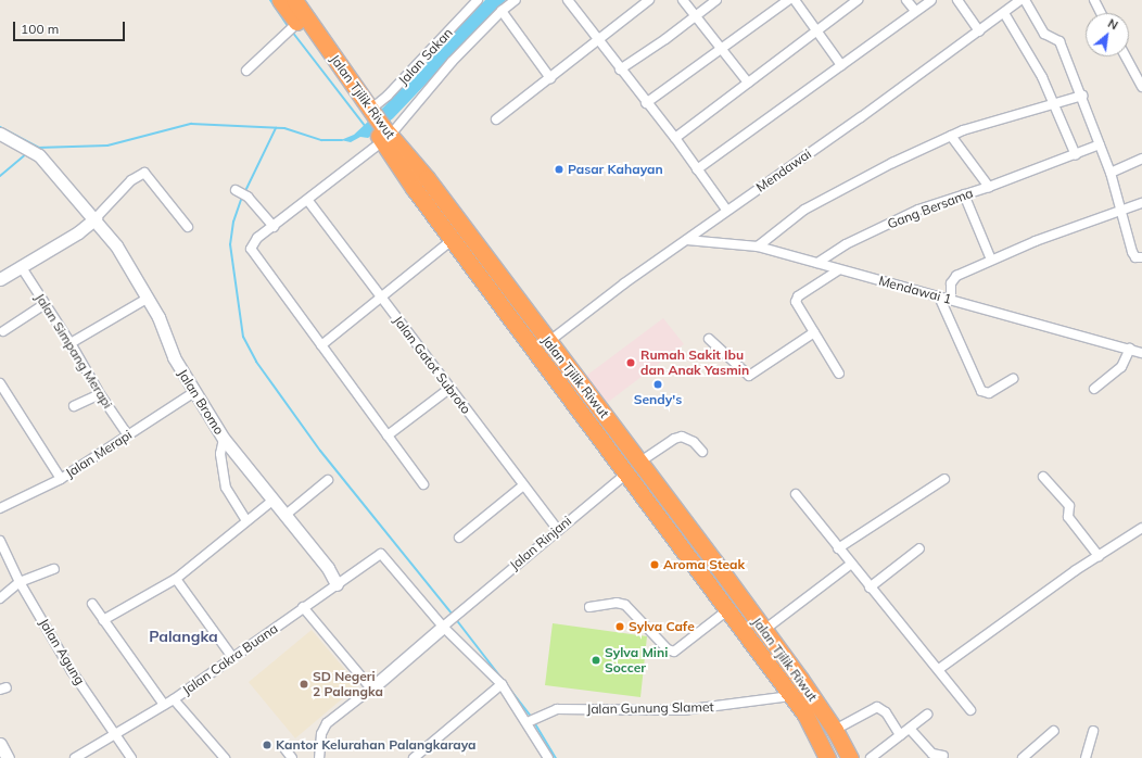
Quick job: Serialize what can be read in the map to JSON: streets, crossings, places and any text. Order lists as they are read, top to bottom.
{
  "streets": {
    "highway": ["Jalan Tjilik Riwut"],
    "street": [
      "Jalan Sakan",
      "Mendawai",
      "Gang Bersama",
      "Mendawai 1",
      "Jalan Simpang Merapi",
      "Jalan Gatot Subroto",
      "Jalan Bromo",
      "Jalan Merapi",
      "Jalan Rinjani",
      "Jalan Agung",
      "Jalan Cakra Buana",
      "Jalan Gunung Slamet"
    ]
  },
  "crossings": [
    ["Jalan Sakan", "Jalan Tjilik Riwut"],
    ["Jalan Tjilik Riwut", "Mendawai"],
    ["Jalan Tjilik Riwut", "Jalan Rinjani"],
    ["Jalan Tjilik Riwut", "Jalan Gunung Slamet"],
    ["Mendawai", "Mendawai 1"],
    ["Gang Bersama", "Mendawai 1"],
    ["Jalan Simpang Merapi", "Jalan Merapi"],
    ["Jalan Gatot Subroto", "Jalan Rinjani"],
    ["Jalan Bromo", "Jalan Merapi"],
    ["Jalan Bromo", "Jalan Cakra Buana"],
    ["Jalan Rinjani", "Jalan Cakra Buana"],
    ["Jalan Agung", "Jalan Cakra Buana"]
  ],
  "districts": ["Palangka"],
  "places": [
    "Pasar Kahayan",
    "Rumah Sakit Ibu dan Anak Yasmin",
    "Sendy's",
    "Aroma Steak",
    "Sylva Cafe",
    "Sylva Mini Soccer",
    "SD Negeri 2 Palangka",
    "Kantor Kelurahan Palangkaraya"
  ],
  "scale_bar": "100 m",
  "north": "top right"
}
